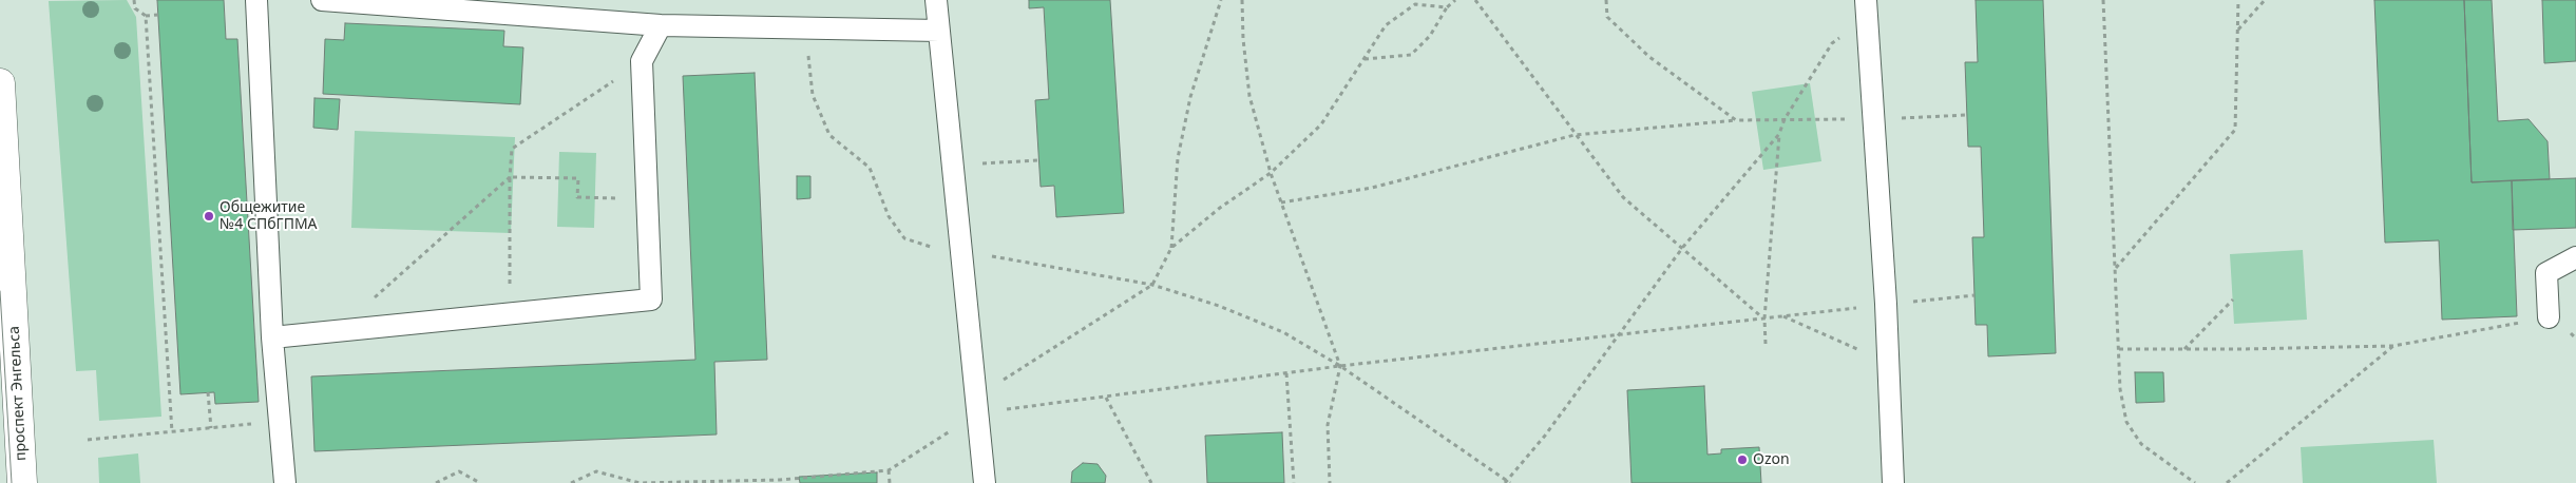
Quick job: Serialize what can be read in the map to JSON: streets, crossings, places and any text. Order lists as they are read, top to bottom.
{
  "streets": {
    "main road": ["проспект Энгельса"]
  },
  "places": ["Общежитие №4 СПбГПМА", "Ozon"]
}
